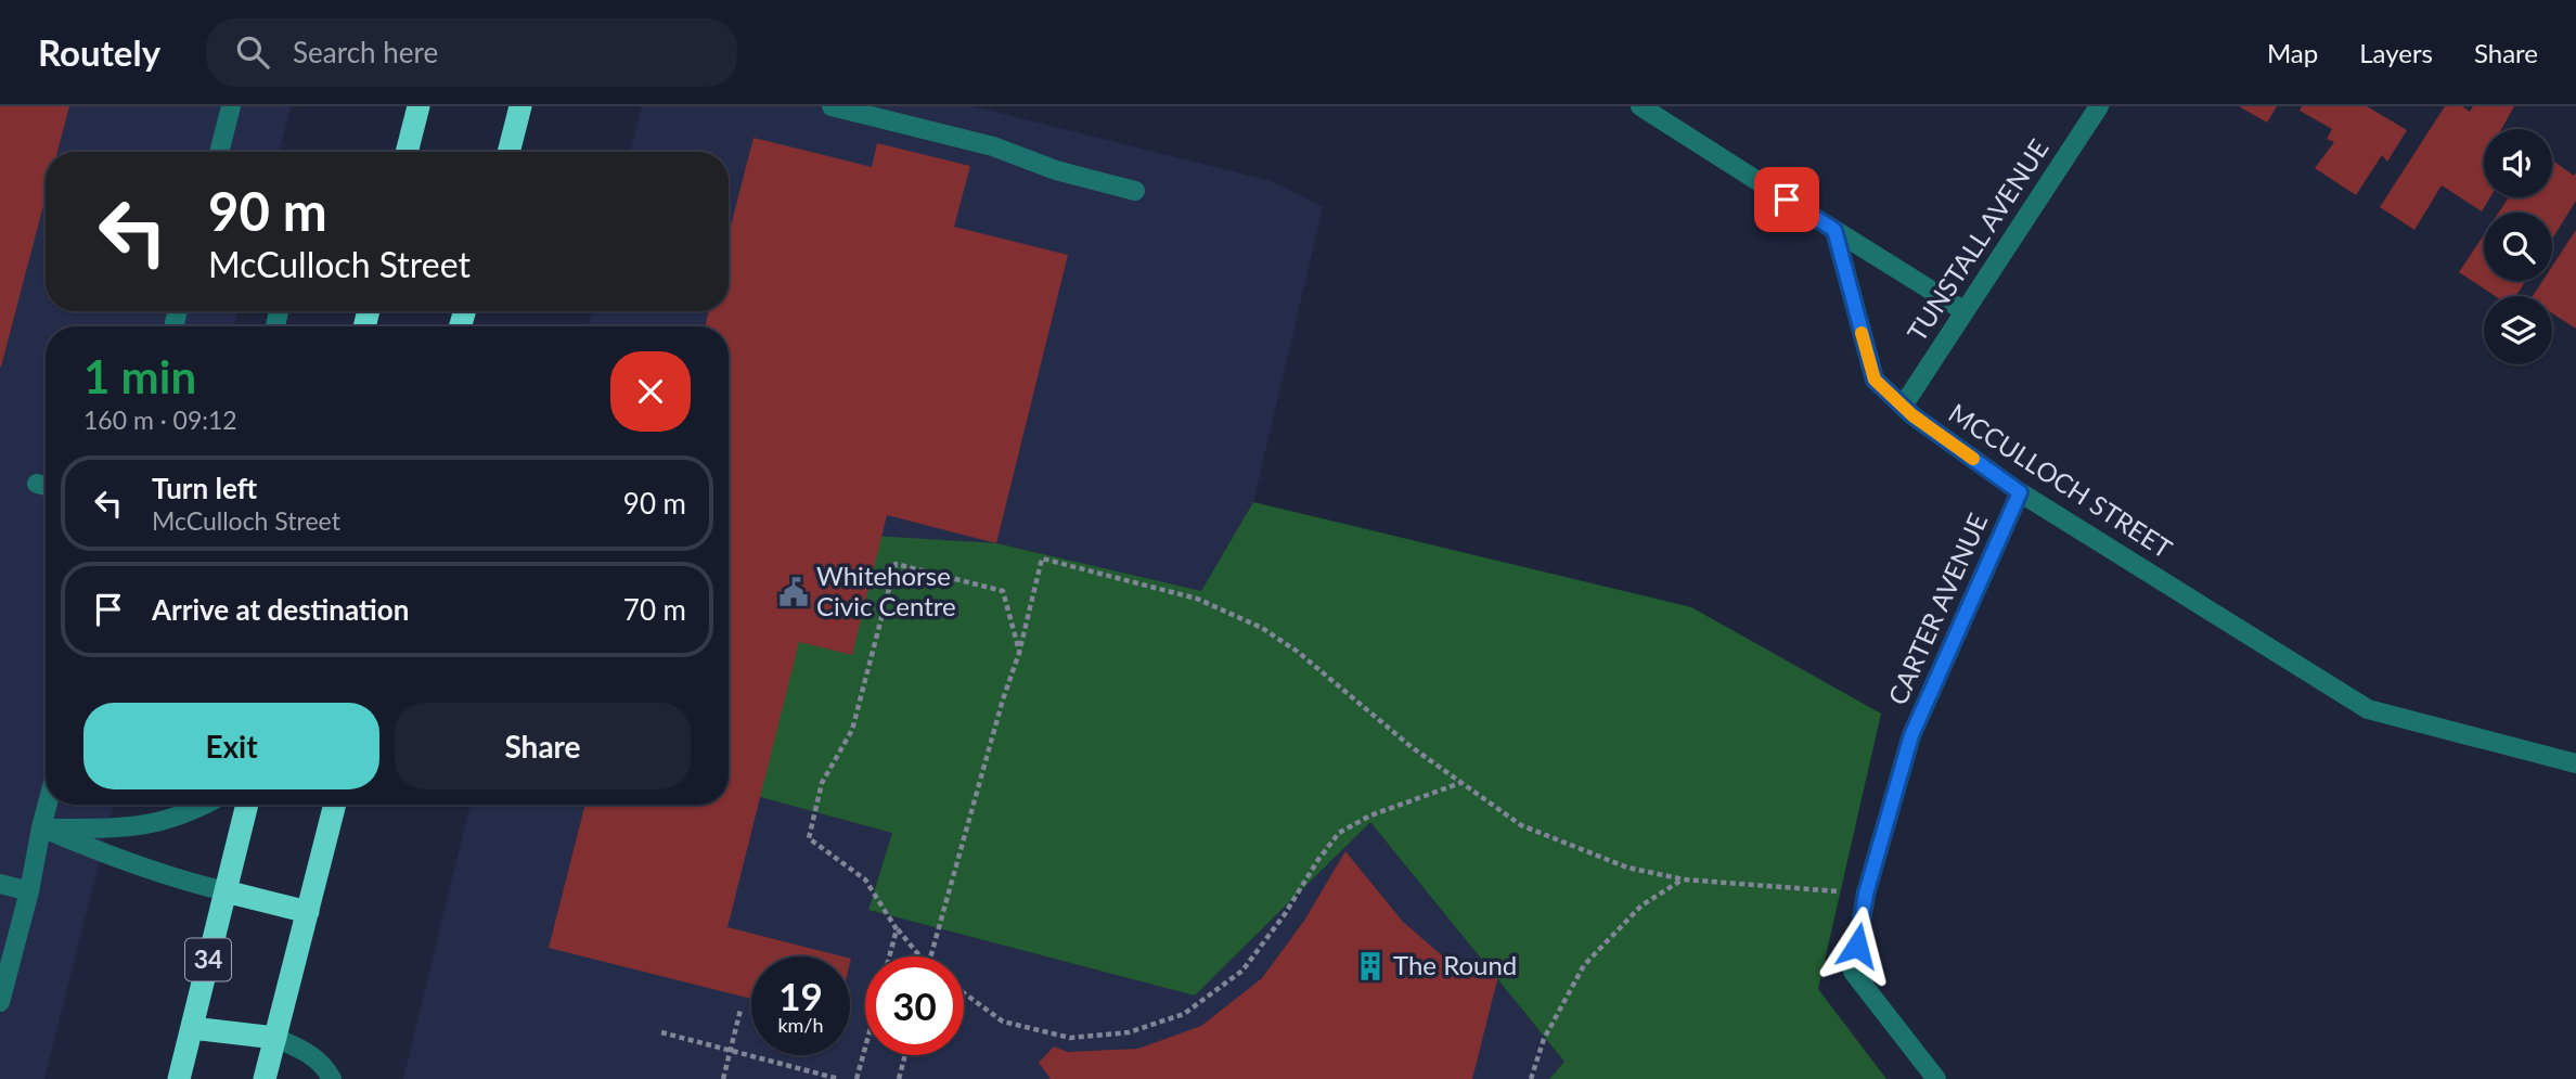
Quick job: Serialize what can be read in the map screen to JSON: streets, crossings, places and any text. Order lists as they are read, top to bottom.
{
  "streets": {
    "highway": ["34"],
    "street": ["TUNSTALL AVENUE", "MCCULLOCH STREET", "CARTER AVENUE"]
  },
  "crossings": [
    ["TUNSTALL AVENUE", "MCCULLOCH STREET"],
    ["MCCULLOCH STREET", "CARTER AVENUE"]
  ],
  "places": {
    "public building": ["Whitehorse Civic Centre"],
    "building": ["The Round"]
  },
  "page": {
    "header": "Routely",
    "search": "Search here",
    "nav": ["Map", "Layers", "Share"],
    "turn": ["90 m", "McCulloch Street"],
    "heading": ["1 min", "160 m · 09:12"],
    "list": [
      {
        "name": "Turn left",
        "note": "McCulloch Street",
        "value": "90 m"
      },
      {
        "name": "Arrive at destination",
        "value": "70 m"
      }
    ],
    "buttons": ["Exit", "Share"],
    "speed": "19 km/h",
    "limit": "30"
  }
}
